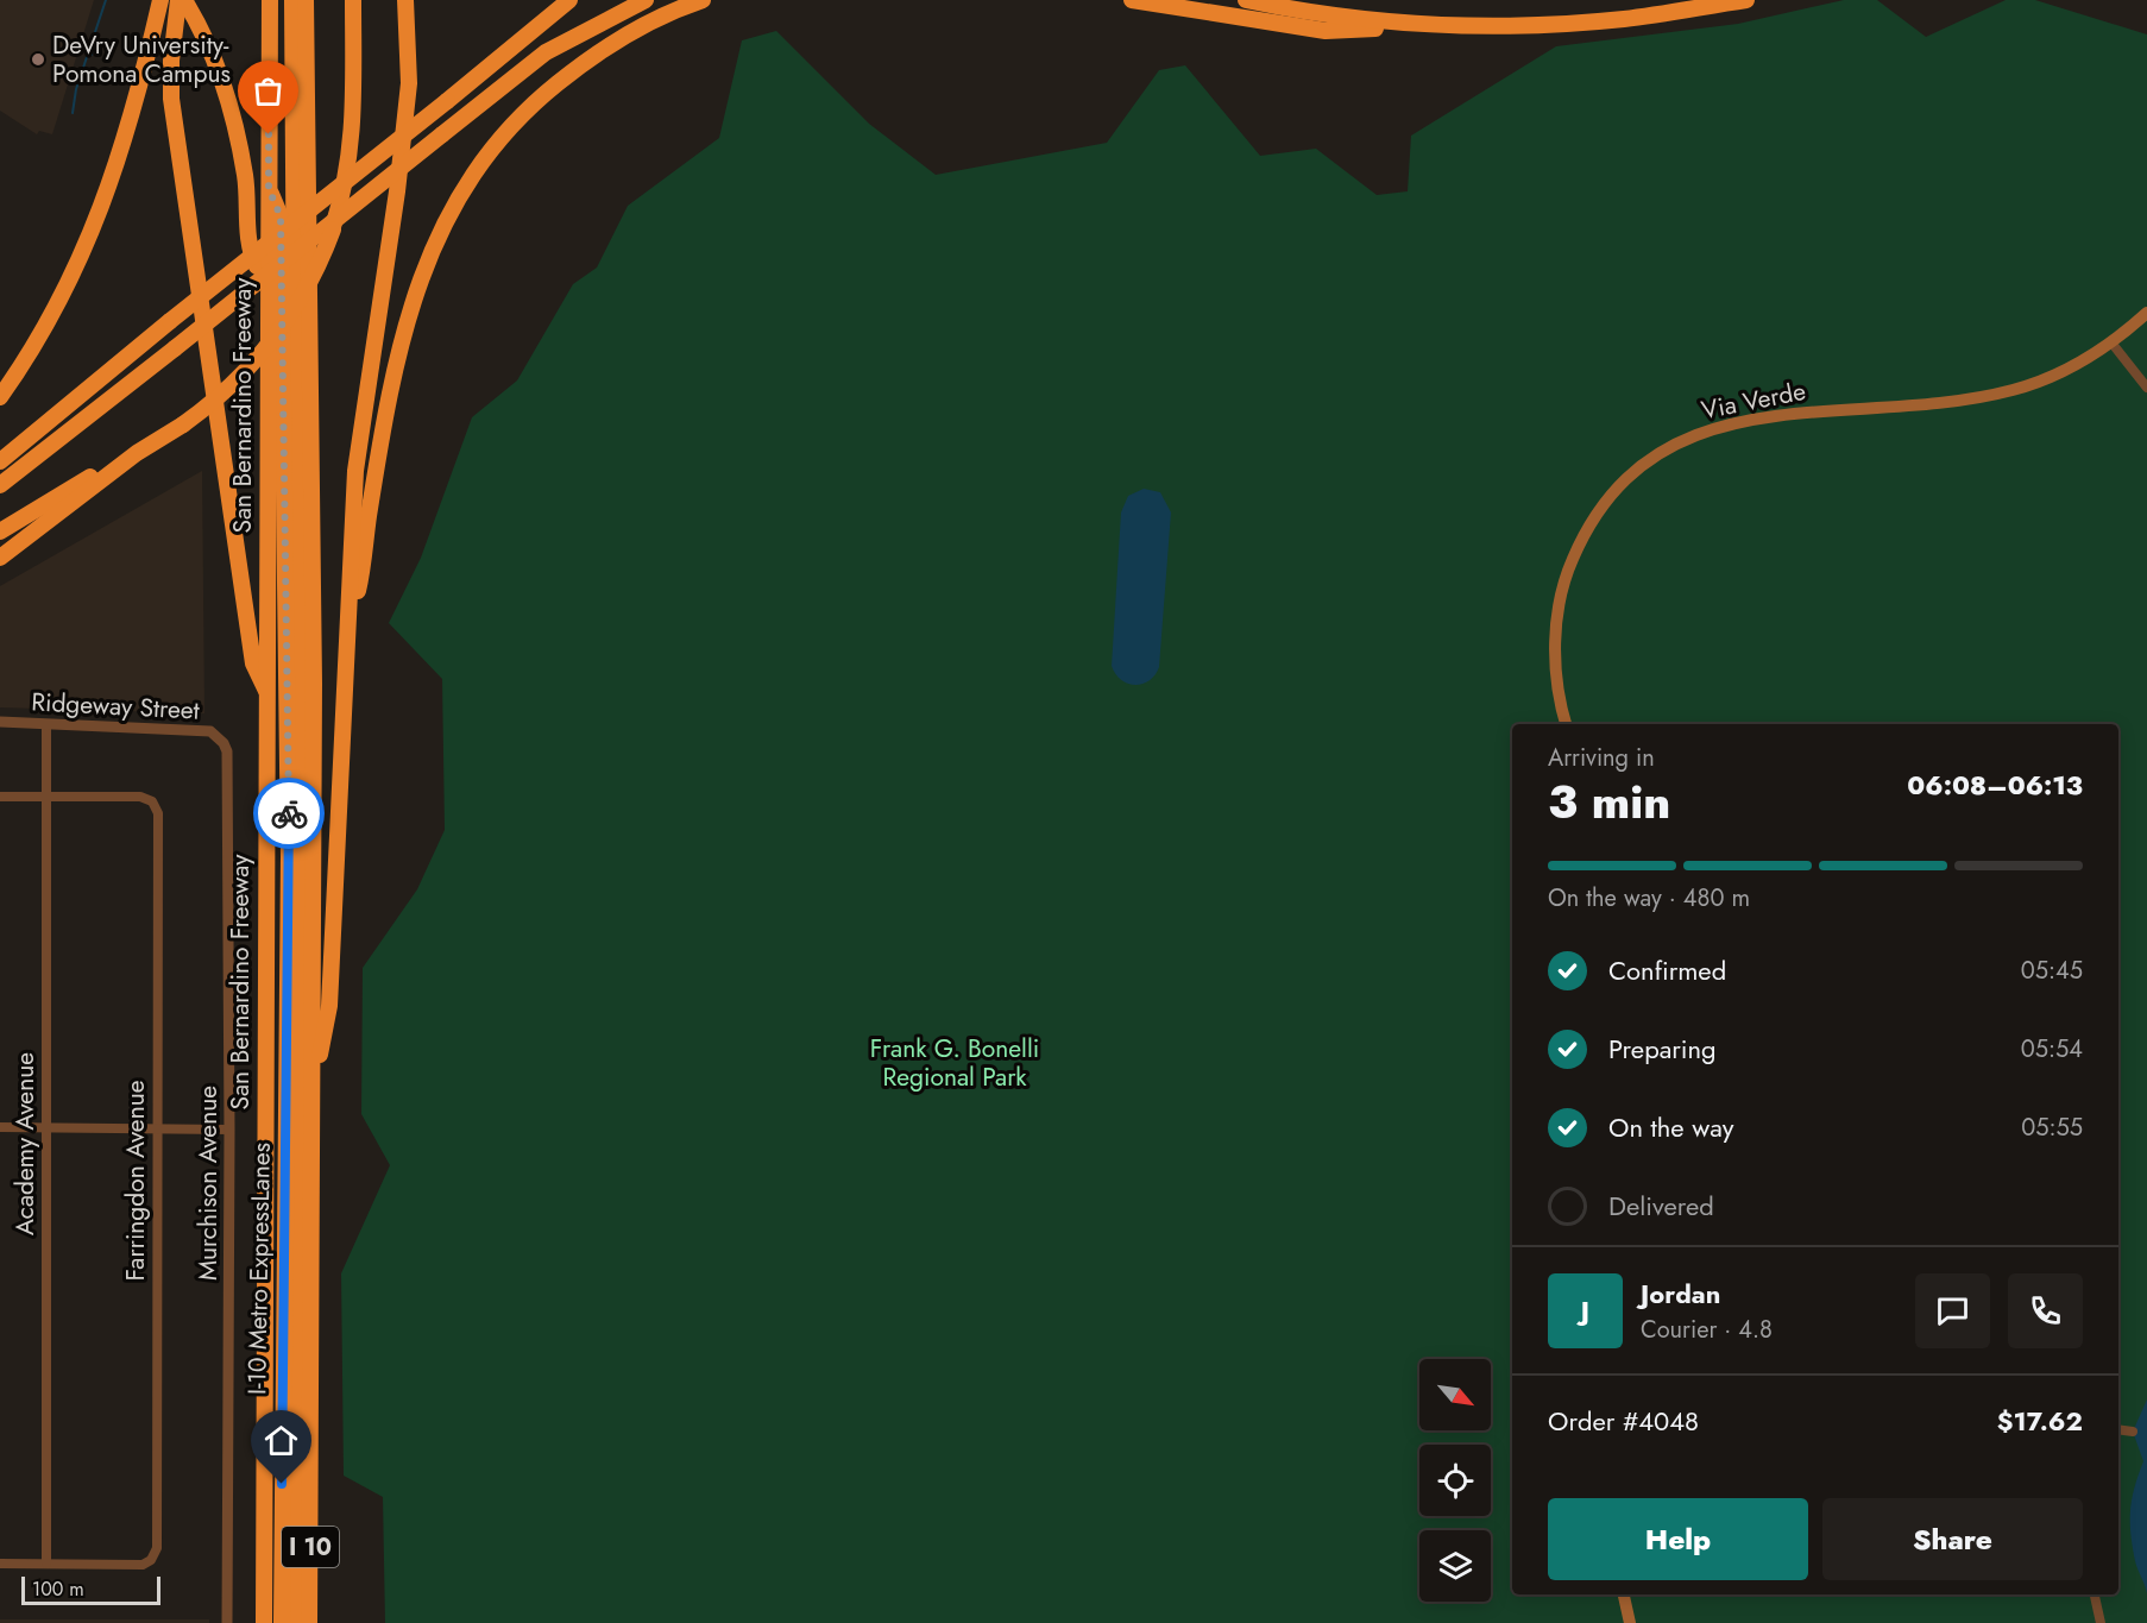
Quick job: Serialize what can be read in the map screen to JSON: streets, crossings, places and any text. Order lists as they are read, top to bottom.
{
  "streets": {
    "highway": ["San Bernardino Freeway", "I-10 Metro ExpressLanes", "I 10"],
    "main road": ["Via Verde"],
    "street": [
      "Ridgeway Street",
      "Academy Avenue",
      "Farringdon Avenue",
      "Murchison Avenue"
    ]
  },
  "crossings": [
    ["San Bernardino Freeway", "I-10 Metro ExpressLanes"],
    ["Ridgeway Street", "Academy Avenue"],
    ["Ridgeway Street", "Murchison Avenue"],
    ["Academy Avenue", "Farringdon Avenue"]
  ],
  "parks": ["Frank G. Bonelli Regional Park"],
  "places": ["DeVry University- Pomona Campus"],
  "scale_bar": "100 m",
  "north": "bottom right",
  "page": {
    "heading": ["3 min", "Arriving in", "06:08–06:13"],
    "panel": [
      "Jordan",
      "Courier · 4.8",
      "Order #4048",
      "$17.62"
    ],
    "bar": "On the way · 480 m",
    "list": [
      ["Confirmed", "05:45"],
      ["Preparing", "05:54"],
      ["On the way", "05:55"],
      "Delivered"
    ],
    "round": "J",
    "buttons": ["Help", "Share"],
    "scale": "100 m"
  }
}
